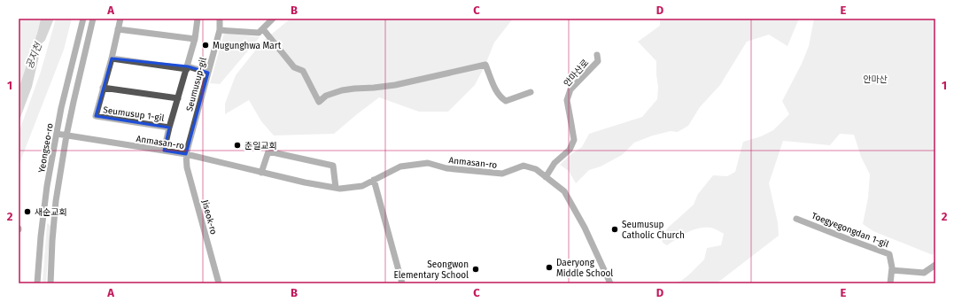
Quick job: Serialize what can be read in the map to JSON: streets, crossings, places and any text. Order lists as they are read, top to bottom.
{
  "streets": {
    "street": [
      "안마산로",
      "Seumusup-gil",
      "Seumusup 1-gil",
      "Anmasan-ro",
      "Yeongseo-ro",
      "Jiseok-ro",
      "Toegyegongdan 1-gil"
    ]
  },
  "crossings": [
    ["안마산로", "Anmasan-ro"],
    ["Seumusup-gil", "Anmasan-ro"],
    ["Seumusup-gil", "Jiseok-ro"],
    ["Anmasan-ro", "Yeongseo-ro"],
    ["Anmasan-ro", "Jiseok-ro"]
  ],
  "water": ["공지천"],
  "parks": ["안마산"],
  "places": [
    "Mugunghwa Mart",
    "춘일교회",
    "새순교회",
    "Seumusup Catholic Church",
    "Daeryong Middle School",
    "Seongwon Elementary School"
  ],
  "grid": {
    "columns": [
      "A",
      "B",
      "C",
      "D",
      "E"
    ],
    "rows": ["1", "2"]
  }
}
